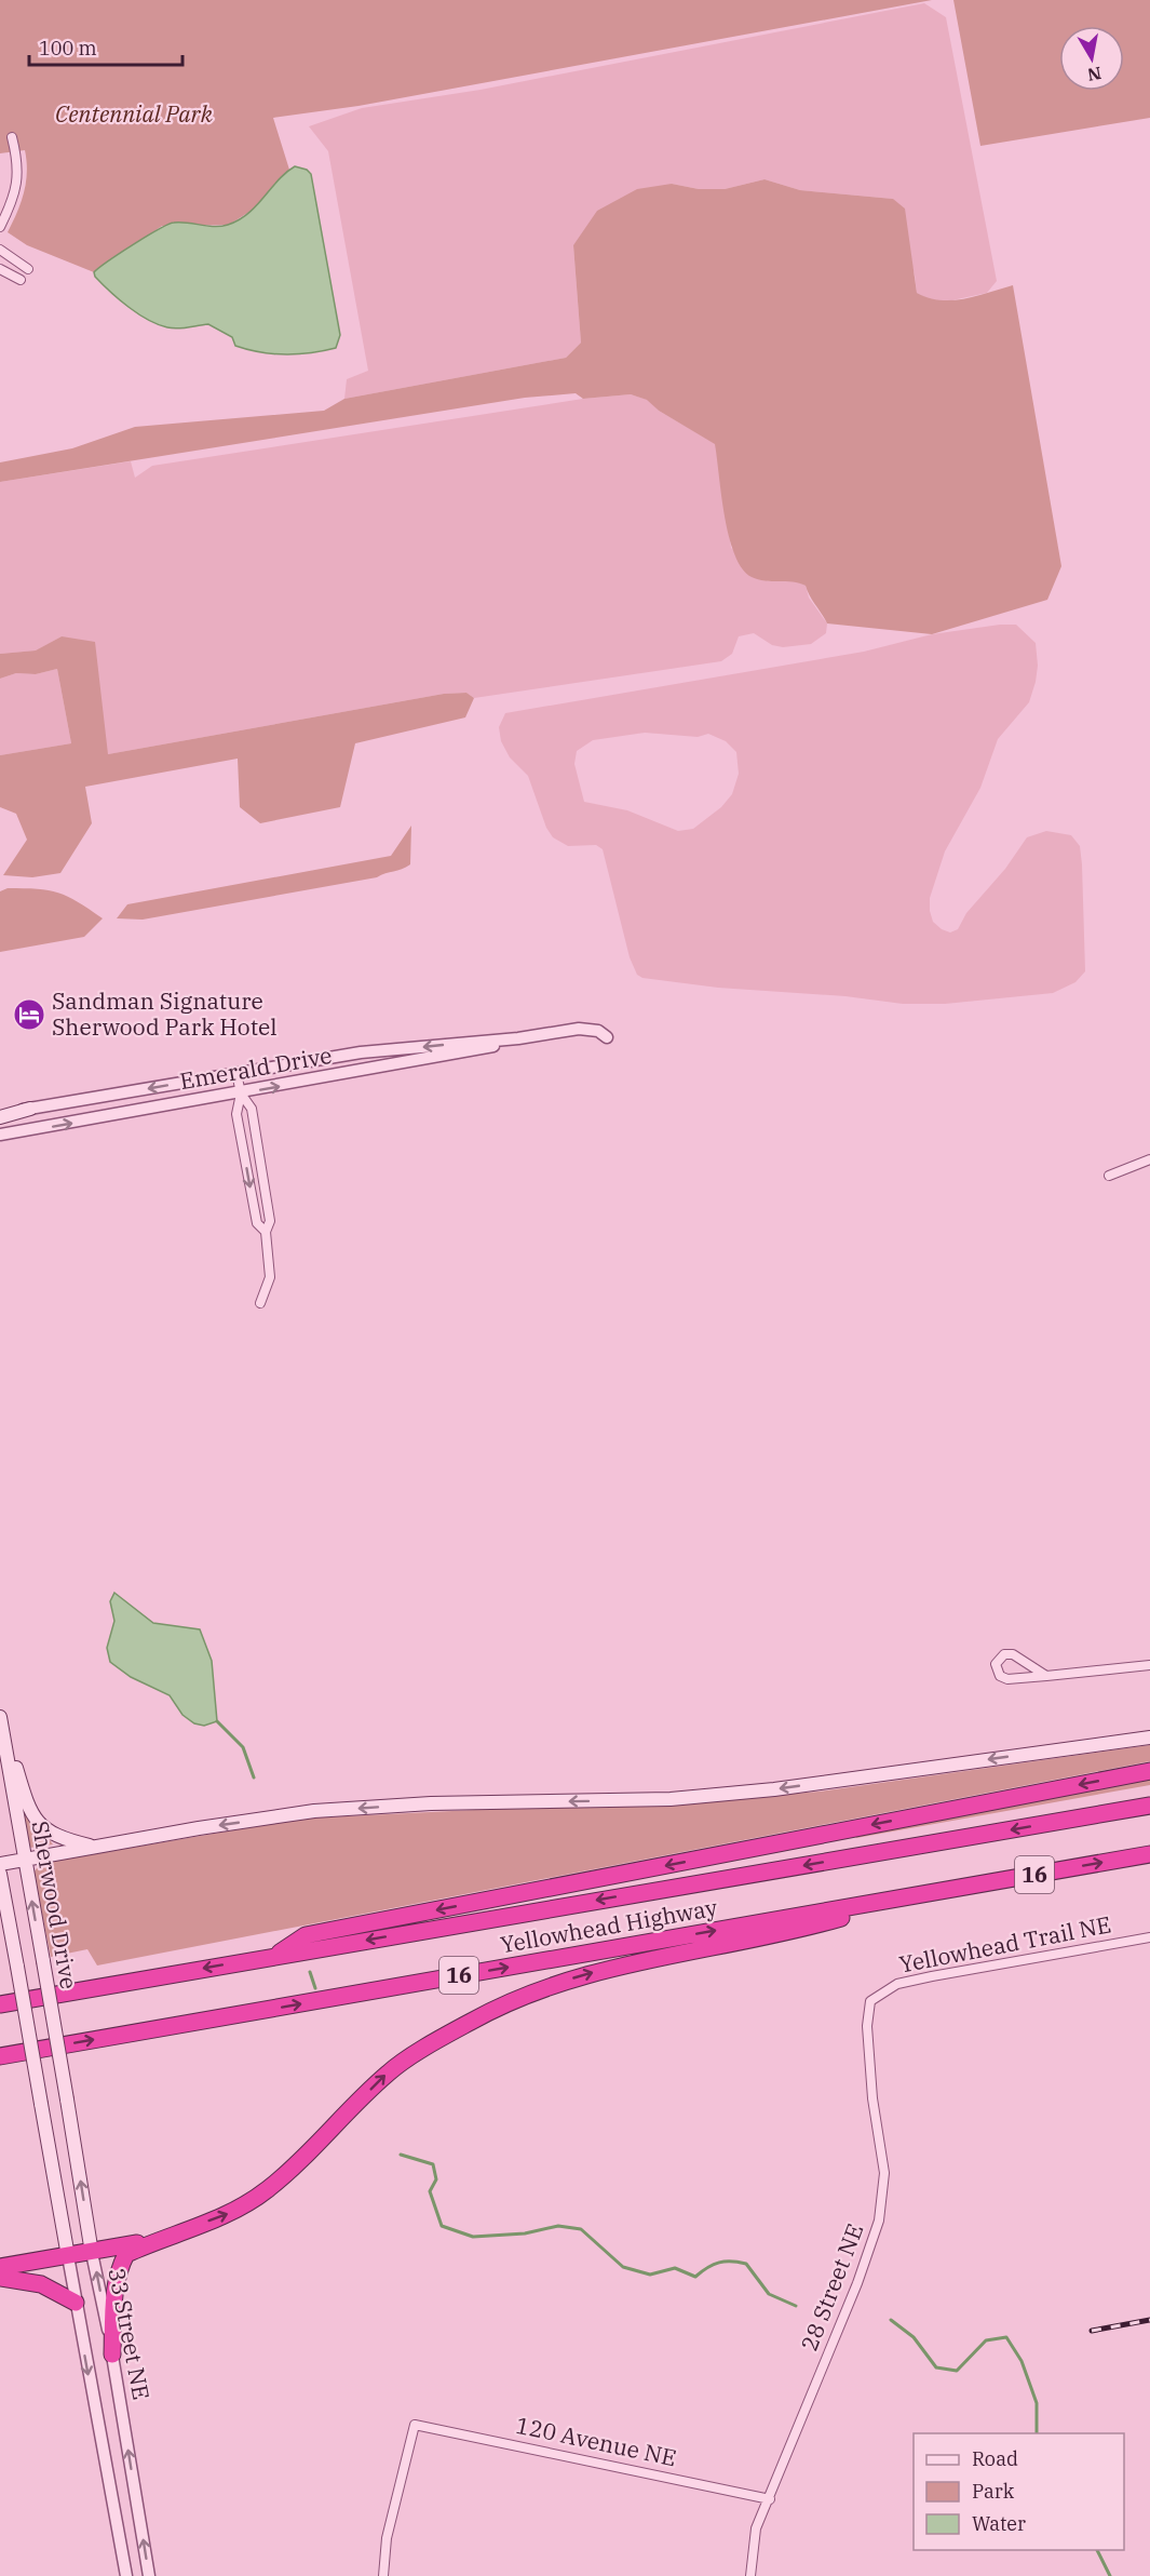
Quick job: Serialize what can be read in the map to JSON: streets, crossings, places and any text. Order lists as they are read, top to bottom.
{
  "streets": {
    "highway": ["16", "Yellowhead Highway"],
    "main road": ["Sherwood Drive", "33 Street NE"],
    "street": [
      "Emerald Drive",
      "Yellowhead Trail NE",
      "28 Street NE",
      "120 Avenue NE"
    ]
  },
  "crossings": [
    ["Sherwood Drive", "33 Street NE"],
    ["Yellowhead Trail NE", "28 Street NE"],
    ["28 Street NE", "120 Avenue NE"]
  ],
  "parks": ["Centennial Park"],
  "places": {
    "hotel": ["Sandman Signature Sherwood Park Hotel"]
  },
  "legend": ["Road", "Park", "Water"],
  "scale_bar": "100 m",
  "north": "bottom"
}
